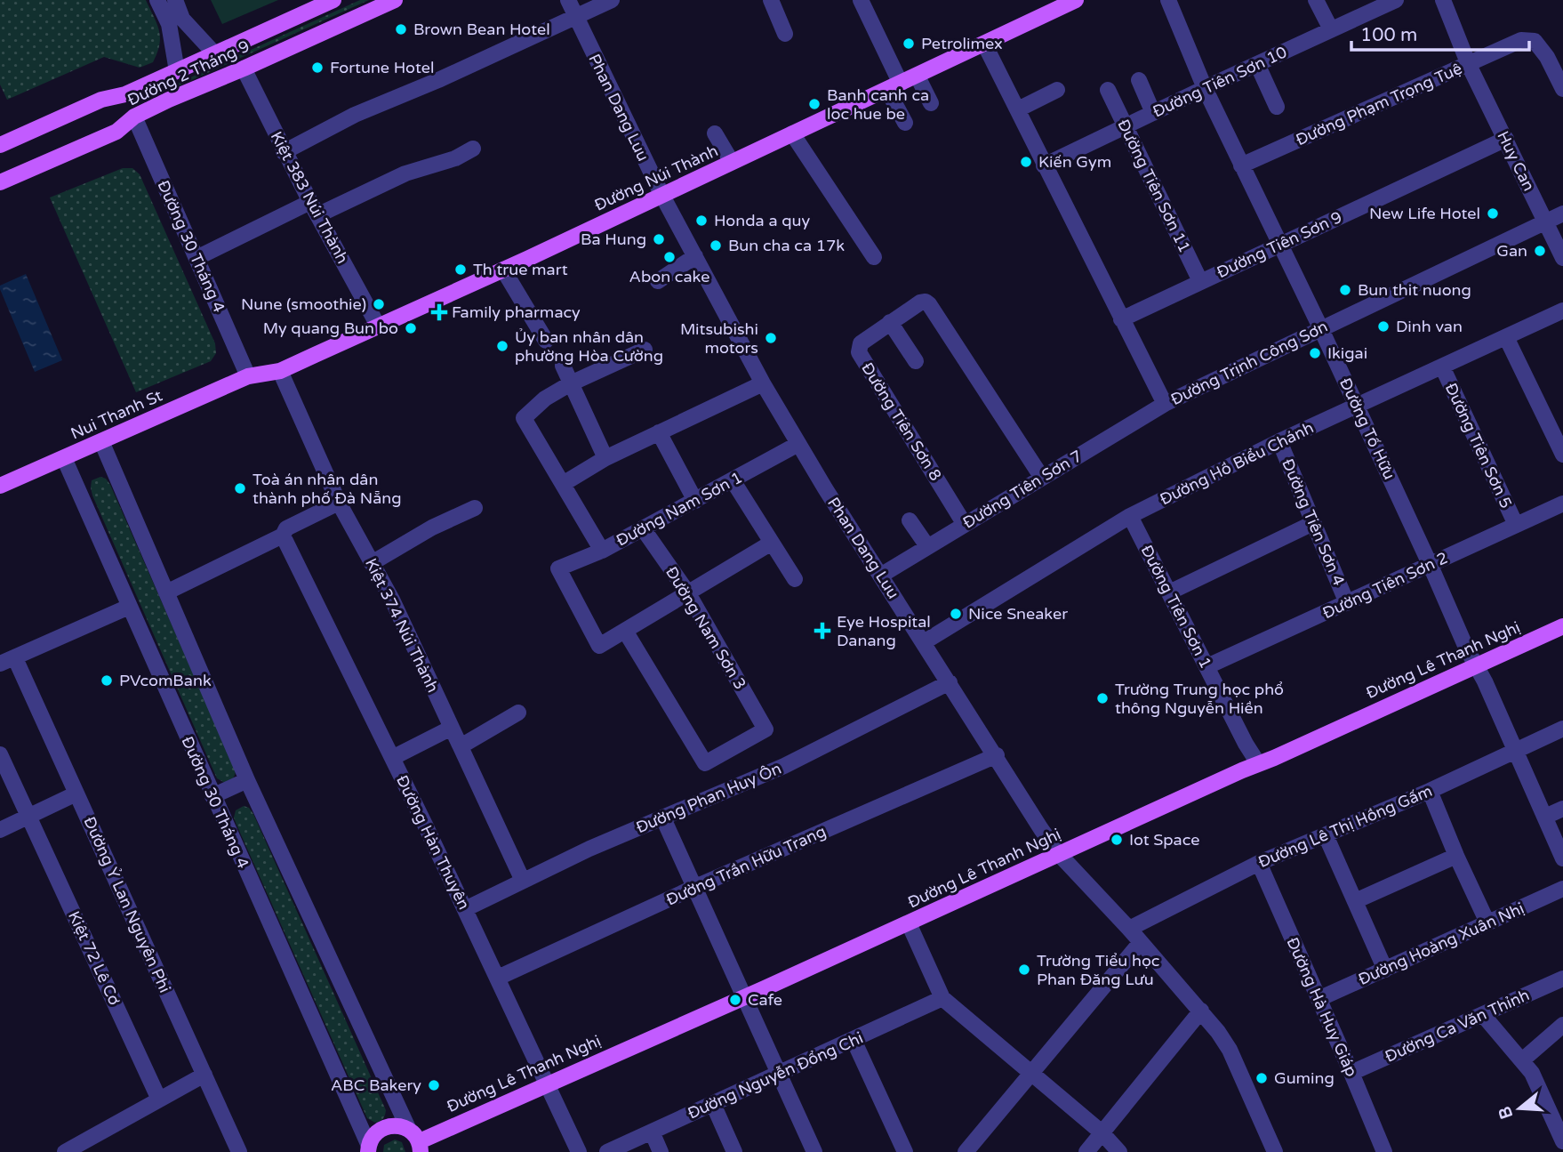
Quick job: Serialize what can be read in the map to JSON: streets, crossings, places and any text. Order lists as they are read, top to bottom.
{
  "streets": {
    "main road": [
      "Đường 2 Tháng 9",
      "Đường Núi Thành",
      "Nui Thanh St",
      "Đường Lê Thanh Nghị"
    ],
    "street": [
      "Đường Tiên Sơn 10",
      "Đường Phạm Trọng Tuệ",
      "Phan Dang Luu",
      "Huy Can",
      "Đường Tiên Sơn 11",
      "Kiệt 383 Núi Thành",
      "Đường Tiên Sơn 9",
      "Đường 30 Tháng 4",
      "Đường Trịnh Công Sơn",
      "Đường Tiên Sơn 8",
      "Đường Tố Hữu",
      "Đường Tiên Sơn 5",
      "Đường Hồ Biểu Chánh",
      "Đường Tiên Sơn 7",
      "Đường Nam Sơn 1",
      "Đường Tiên Sơn 4",
      "Đường Tiên Sơn 2",
      "Đường Tiên Sơn 1",
      "Kiệt 374 Núi Thành",
      "Đường Nam Sơn 3",
      "Đường Phan Huy Ôn",
      "Đường Lê Thị Hồng Gấm",
      "Đường Hàn Thuyên",
      "Đường Trần Hữu Trang",
      "Đường Ỷ Lan Nguyên Phi",
      "Đường Hoàng Xuân Nhị",
      "Kiệt 72 Lê Cơ",
      "Đường Hà Huy Giáp",
      "Đường Ca Văn Thỉnh",
      "Đường Nguyễn Đổng Chi"
    ]
  },
  "crossings": [
    ["Đường 2 Tháng 9", "Kiệt 383 Núi Thành"],
    ["Đường 2 Tháng 9", "Đường 30 Tháng 4"],
    ["Đường Tiên Sơn 10", "Đường Tiên Sơn 11"],
    ["Đường Tiên Sơn 10", "Đường Trịnh Công Sơn"],
    ["Đường Tiên Sơn 10", "Đường Tố Hữu"],
    ["Đường Phạm Trọng Tuệ", "Huy Can"],
    ["Đường Phạm Trọng Tuệ", "Đường Tố Hữu"],
    ["Phan Dang Luu", "Đường Núi Thành"],
    ["Phan Dang Luu", "Đường Hồ Biểu Chánh"],
    ["Phan Dang Luu", "Đường Tiên Sơn 7"],
    ["Phan Dang Luu", "Đường Nam Sơn 1"],
    ["Phan Dang Luu", "Đường Lê Thanh Nghị"],
    ["Phan Dang Luu", "Đường Phan Huy Ôn"],
    ["Phan Dang Luu", "Đường Lê Thị Hồng Gấm"],
    ["Phan Dang Luu", "Đường Trần Hữu Trang"],
    ["Huy Can", "Đường Tiên Sơn 9"],
    ["Huy Can", "Đường Trịnh Công Sơn"],
    ["Đường Núi Thành", "Kiệt 383 Núi Thành"],
    ["Đường Núi Thành", "Đường 30 Tháng 4"],
    ["Đường Núi Thành", "Đường Trịnh Công Sơn"],
    ["Đường Núi Thành", "Nui Thanh St"],
    ["Đường Núi Thành", "Kiệt 374 Núi Thành"],
    ["Đường Tiên Sơn 11", "Đường Tiên Sơn 9"],
    ["Đường Tiên Sơn 9", "Đường Trịnh Công Sơn"],
    ["Đường Tiên Sơn 9", "Đường Tố Hữu"],
    ["Đường 30 Tháng 4", "Nui Thanh St"],
    ["Đường 30 Tháng 4", "Đường Ỷ Lan Nguyên Phi"],
    ["Đường Trịnh Công Sơn", "Đường Tố Hữu"],
    ["Đường Trịnh Công Sơn", "Đường Tiên Sơn 7"],
    ["Đường Tiên Sơn 8", "Đường Tiên Sơn 7"],
    ["Đường Tố Hữu", "Đường Hồ Biểu Chánh"],
    ["Đường Tố Hữu", "Đường Tiên Sơn 2"],
    ["Đường Tố Hữu", "Đường Lê Thanh Nghị"],
    ["Đường Tố Hữu", "Đường Lê Thị Hồng Gấm"],
    ["Đường Tiên Sơn 5", "Đường Hồ Biểu Chánh"],
    ["Đường Tiên Sơn 5", "Đường Tiên Sơn 2"],
    ["Đường Hồ Biểu Chánh", "Đường Tiên Sơn 4"],
    ["Đường Hồ Biểu Chánh", "Đường Tiên Sơn 1"],
    ["Đường Nam Sơn 1", "Đường Nam Sơn 3"],
    ["Đường Tiên Sơn 4", "Đường Tiên Sơn 2"],
    ["Đường Tiên Sơn 2", "Đường Tiên Sơn 1"],
    ["Đường Tiên Sơn 1", "Đường Lê Thanh Nghị"],
    ["Kiệt 374 Núi Thành", "Đường Phan Huy Ôn"],
    ["Đường Lê Thanh Nghị", "Đường Hàn Thuyên"],
    ["Đường Phan Huy Ôn", "Đường Hàn Thuyên"],
    ["Đường Lê Thị Hồng Gấm", "Đường Hà Huy Giáp"],
    ["Đường Hàn Thuyên", "Đường Trần Hữu Trang"],
    ["Đường Hoàng Xuân Nhị", "Đường Hà Huy Giáp"],
    ["Đường Hà Huy Giáp", "Đường Ca Văn Thỉnh"]
  ],
  "places": {
    "other": [
      "Brown Bean Hotel",
      "Petrolimex",
      "Fortune Hotel",
      "Banh canh ca loc hue be",
      "Kiến Gym",
      "New Life Hotel",
      "Honda a quy",
      "Ba Hung",
      "Bun cha ca 17k",
      "Gan",
      "Abon cake",
      "Th true mart",
      "Bun thit nuong",
      "Nune (smoothie)",
      "Dinh van",
      "My quang Bun bo",
      "Mitsubishi motors",
      "Ủy ban nhân dân phường Hòa Cường",
      "Ikigai",
      "Toà án nhân dân thành phố Đà Nẵng",
      "Nice Sneaker",
      "PVcomBank",
      "Trường Trung học phổ thông Nguyễn Hiền",
      "Iot Space",
      "Trường Tiểu học Phan Đăng Lưu",
      "Cafe",
      "Guming",
      "ABC Bakery"
    ],
    "health": ["Family pharmacy", "Eye Hospital Danang"]
  },
  "scale_bar": "100 m",
  "north": "left"
}
